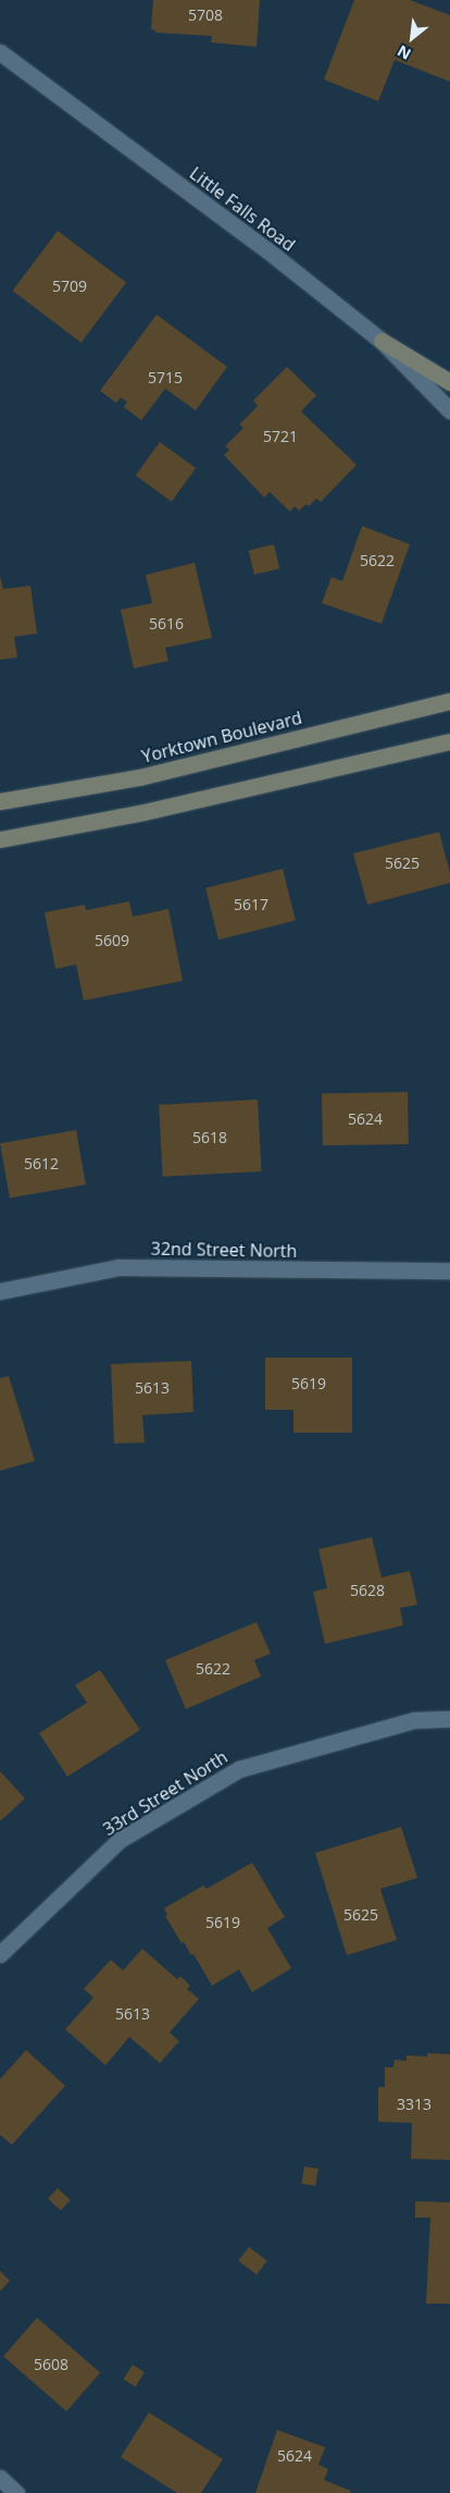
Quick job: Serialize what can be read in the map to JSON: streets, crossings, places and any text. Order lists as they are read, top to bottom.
{
  "streets": {
    "street": [
      "Little Falls Road",
      "Yorktown Boulevard",
      "32nd Street North",
      "33rd Street North"
    ]
  },
  "house_numbers": [
    "5708",
    "5709",
    "5715",
    "5721",
    "5622",
    "5616",
    "5625",
    "5617",
    "5609",
    "5624",
    "5618",
    "5612",
    "5619",
    "5613",
    "5628",
    "5622",
    "5625",
    "5619",
    "5613",
    "3313",
    "5608",
    "5624"
  ],
  "north": "bottom left"
}
